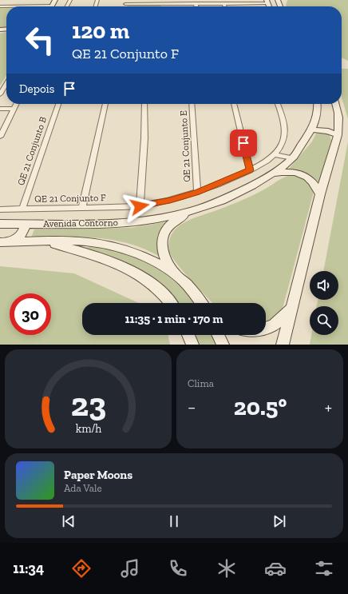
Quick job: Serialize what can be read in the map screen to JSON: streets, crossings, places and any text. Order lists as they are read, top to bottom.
{
  "streets": {
    "main road": ["Avenida Contorno"],
    "street": ["QE 21 Conjunto E", "QE 21 Conjunto B", "QE 21 Conjunto F"]
  },
  "crossings": [
    ["QE 21 Conjunto E", "QE 21 Conjunto F"],
    ["QE 21 Conjunto B", "QE 21 Conjunto F"]
  ],
  "page": {
    "turn": ["120 m", "QE 21 Conjunto F"],
    "then": "Depois",
    "limit": "30",
    "trip": "11:35 · 1 min · 170 m",
    "tile": "Clima",
    "heat": ["−", "20.5°", "+"],
    "song": ["Paper Moons", "Ada Vale"],
    "tabs": "11:34",
    "gauge": ["23", "km/h"]
  }
}
